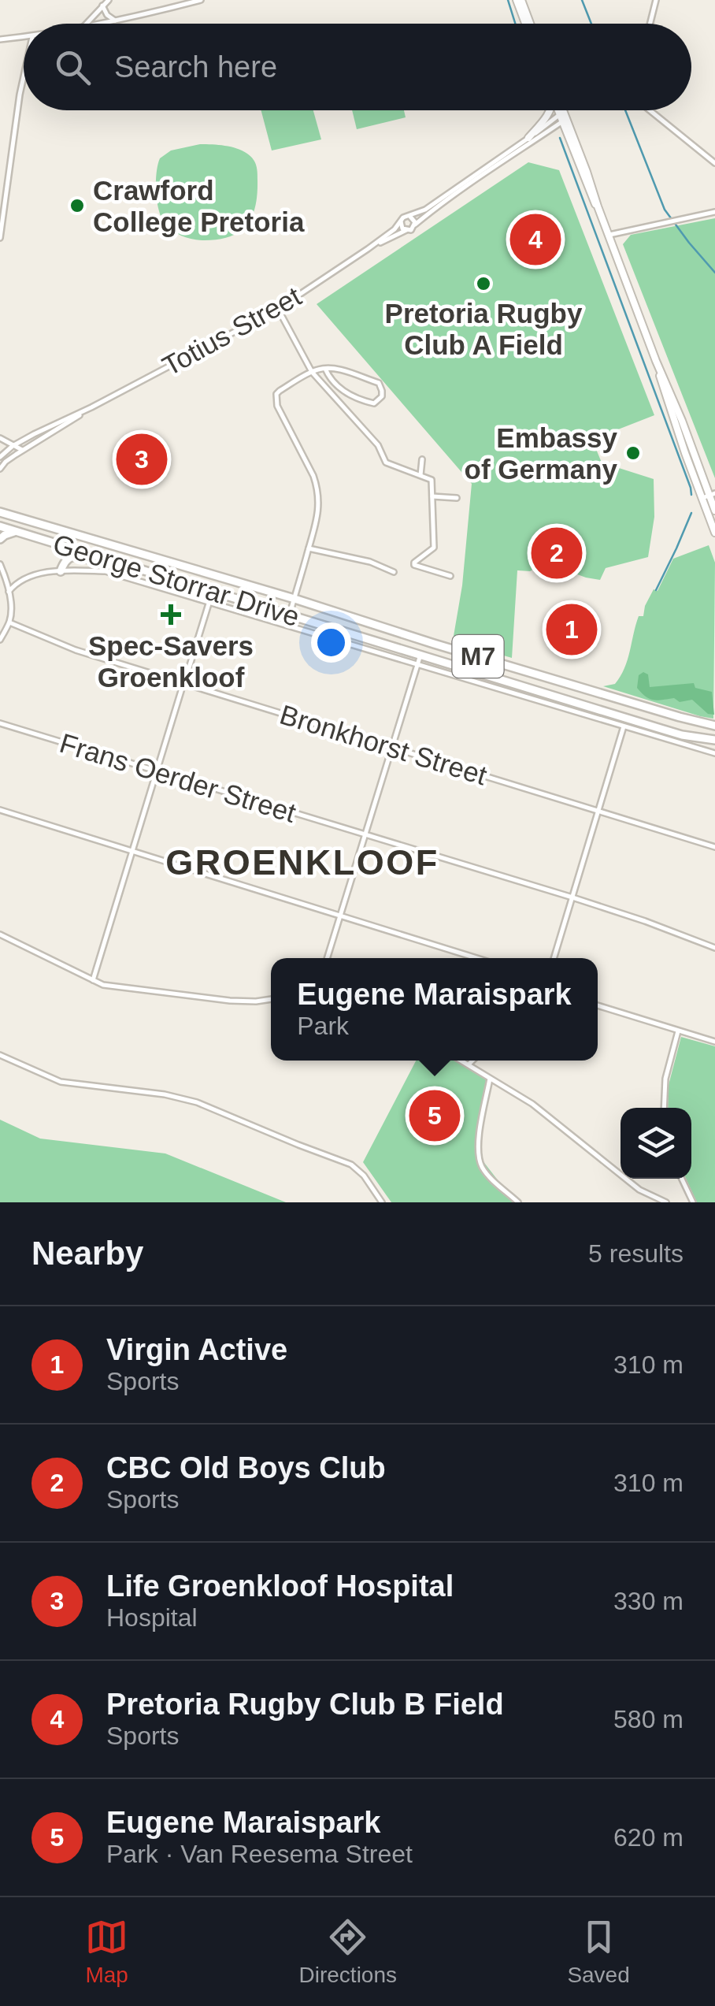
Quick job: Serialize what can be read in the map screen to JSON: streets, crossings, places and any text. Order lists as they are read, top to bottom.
{
  "streets": {
    "main road": ["George Storrar Drive", "M7"],
    "street": ["Totius Street", "Bronkhorst Street", "Frans Oerder Street"]
  },
  "districts": ["GROENKLOOF"],
  "places": {
    "other": ["Crawford College Pretoria", "Pretoria Rugby Club A Field", "Embassy of Germany"],
    "health": ["Spec-Savers Groenkloof"]
  },
  "page": {
    "search": "Search here",
    "pins": [
      "4",
      "3",
      "2",
      "1",
      "5"
    ],
    "popup": ["Eugene Maraispark", "Park"],
    "heading": ["Nearby", "5 results"],
    "list": [
      {
        "mark": "1",
        "name": "Virgin Active",
        "note": "Sports",
        "value": "310 m"
      },
      {
        "mark": "2",
        "name": "CBC Old Boys Club",
        "note": "Sports",
        "value": "310 m"
      },
      {
        "mark": "3",
        "name": "Life Groenkloof Hospital",
        "note": "Hospital",
        "value": "330 m"
      },
      {
        "mark": "4",
        "name": "Pretoria Rugby Club B Field",
        "note": "Sports",
        "value": "580 m"
      },
      {
        "mark": "5",
        "name": "Eugene Maraispark",
        "note": "Park · Van Reesema Street",
        "value": "620 m"
      }
    ],
    "nav": ["Map", "Directions", "Saved"]
  }
}
